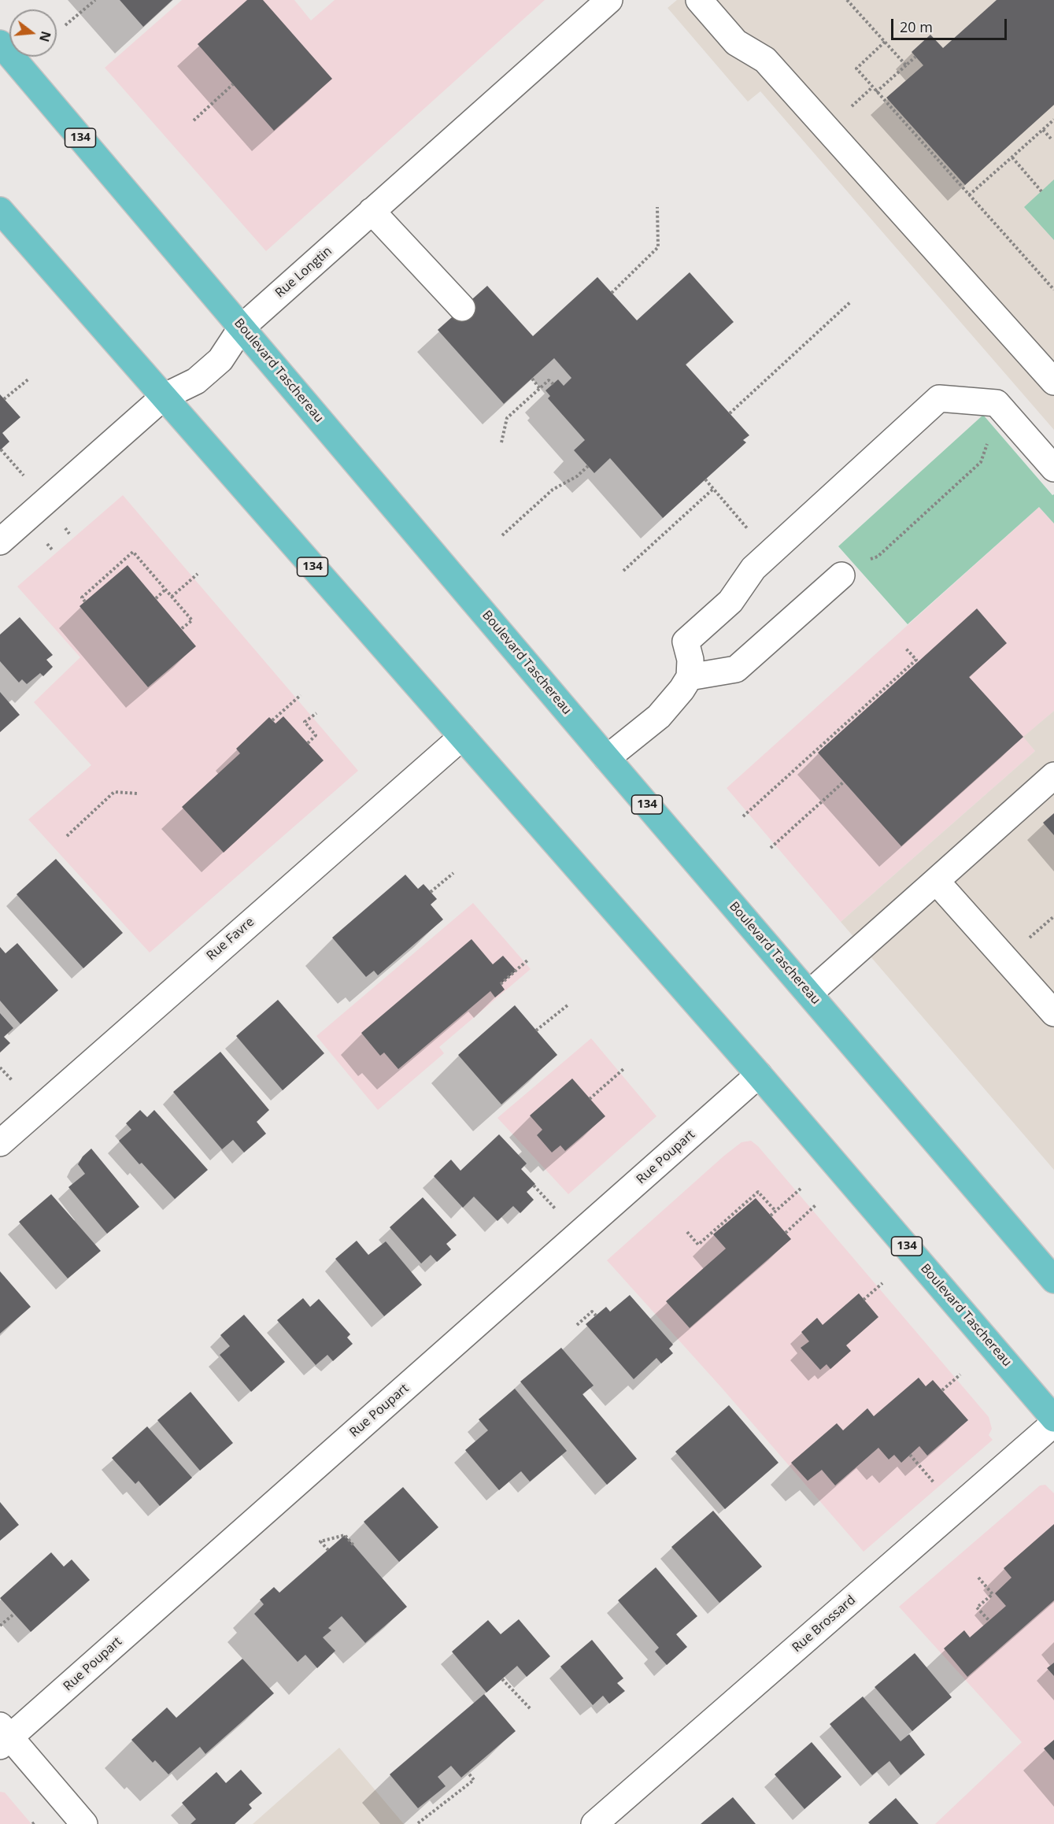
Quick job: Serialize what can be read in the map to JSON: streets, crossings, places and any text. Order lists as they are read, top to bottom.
{
  "streets": {
    "main road": ["134", "Boulevard Taschereau"],
    "street": [
      "Rue Longtin",
      "Rue Favre",
      "Rue Poupart",
      "Rue Brossard"
    ]
  },
  "crossings": [
    ["Rue Longtin", "Boulevard Taschereau"],
    ["Boulevard Taschereau", "Rue Favre"],
    ["Boulevard Taschereau", "Rue Poupart"]
  ],
  "scale_bar": "20 m",
  "north": "right"
}
